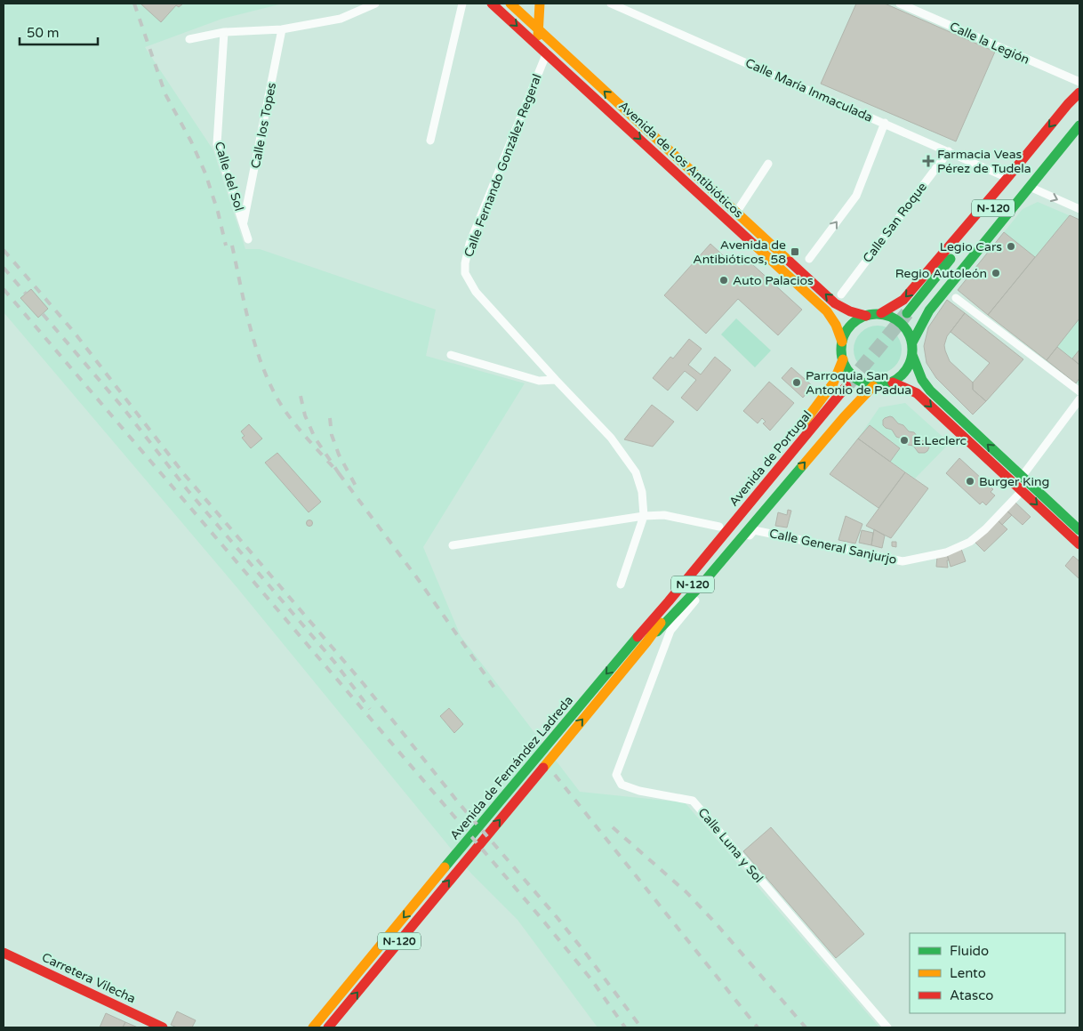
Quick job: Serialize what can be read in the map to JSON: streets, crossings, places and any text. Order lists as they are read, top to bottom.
{
  "streets": {
    "main road": [
      "Avenida de Los Antibióticos",
      "N-120",
      "Avenida de Portugal",
      "Avenida de Fernández Ladreda",
      "Carretera Vilecha"
    ],
    "street": [
      "Calle la Legión",
      "Calle María Inmaculada",
      "Calle los Topes",
      "Calle Fernando González Regeral",
      "Calle del Sol",
      "Calle San Roque",
      "Calle General Sanjurjo",
      "Calle Luna y Sol"
    ]
  },
  "crossings": [
    ["Calle María Inmaculada", "Calle San Roque"],
    ["Calle los Topes", "Calle del Sol"],
    ["Avenida de Los Antibióticos", "Calle Fernando González Regeral"],
    ["Avenida de Portugal", "Avenida de Fernández Ladreda"],
    ["Calle General Sanjurjo", "Calle Luna y Sol"]
  ],
  "places": {
    "health": ["Farmacia Veas Pérez de Tudela"],
    "other": [
      "Legio Cars",
      "Regio Autoleón",
      "Auto Palacios",
      "Parroquia San Antonio de Padua",
      "E.Leclerc",
      "Burger King"
    ],
    "transit": ["Avenida de Antibióticos, 58"]
  },
  "legend": ["Fluido", "Lento", "Atasco"],
  "scale_bar": "50 m"
}
